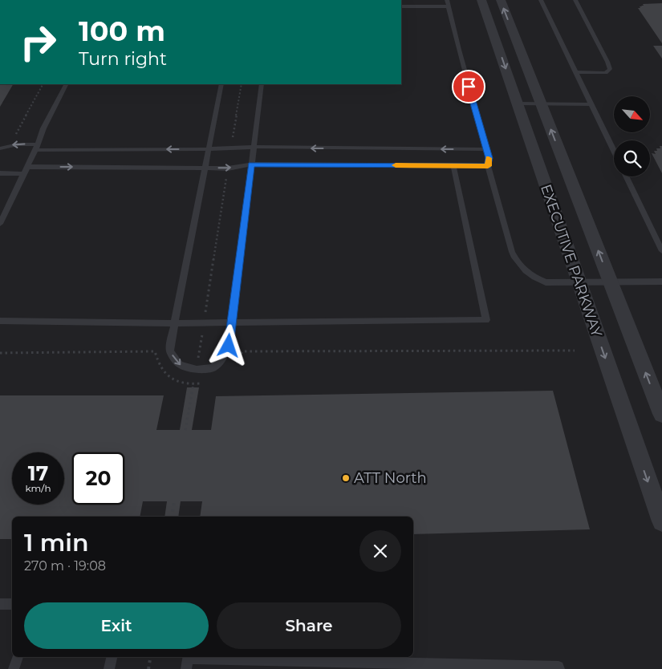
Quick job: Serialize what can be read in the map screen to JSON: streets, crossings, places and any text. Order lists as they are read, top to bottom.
{
  "streets": {
    "street": ["EXECUTIVE PARKWAY"]
  },
  "places": ["ATT North"],
  "north": "bottom right",
  "page": {
    "turn": ["100 m", "Turn right"],
    "speed": "17 km/h",
    "limit": "20",
    "heading": ["1 min", "270 m · 19:08"],
    "buttons": ["Exit", "Share"]
  }
}
